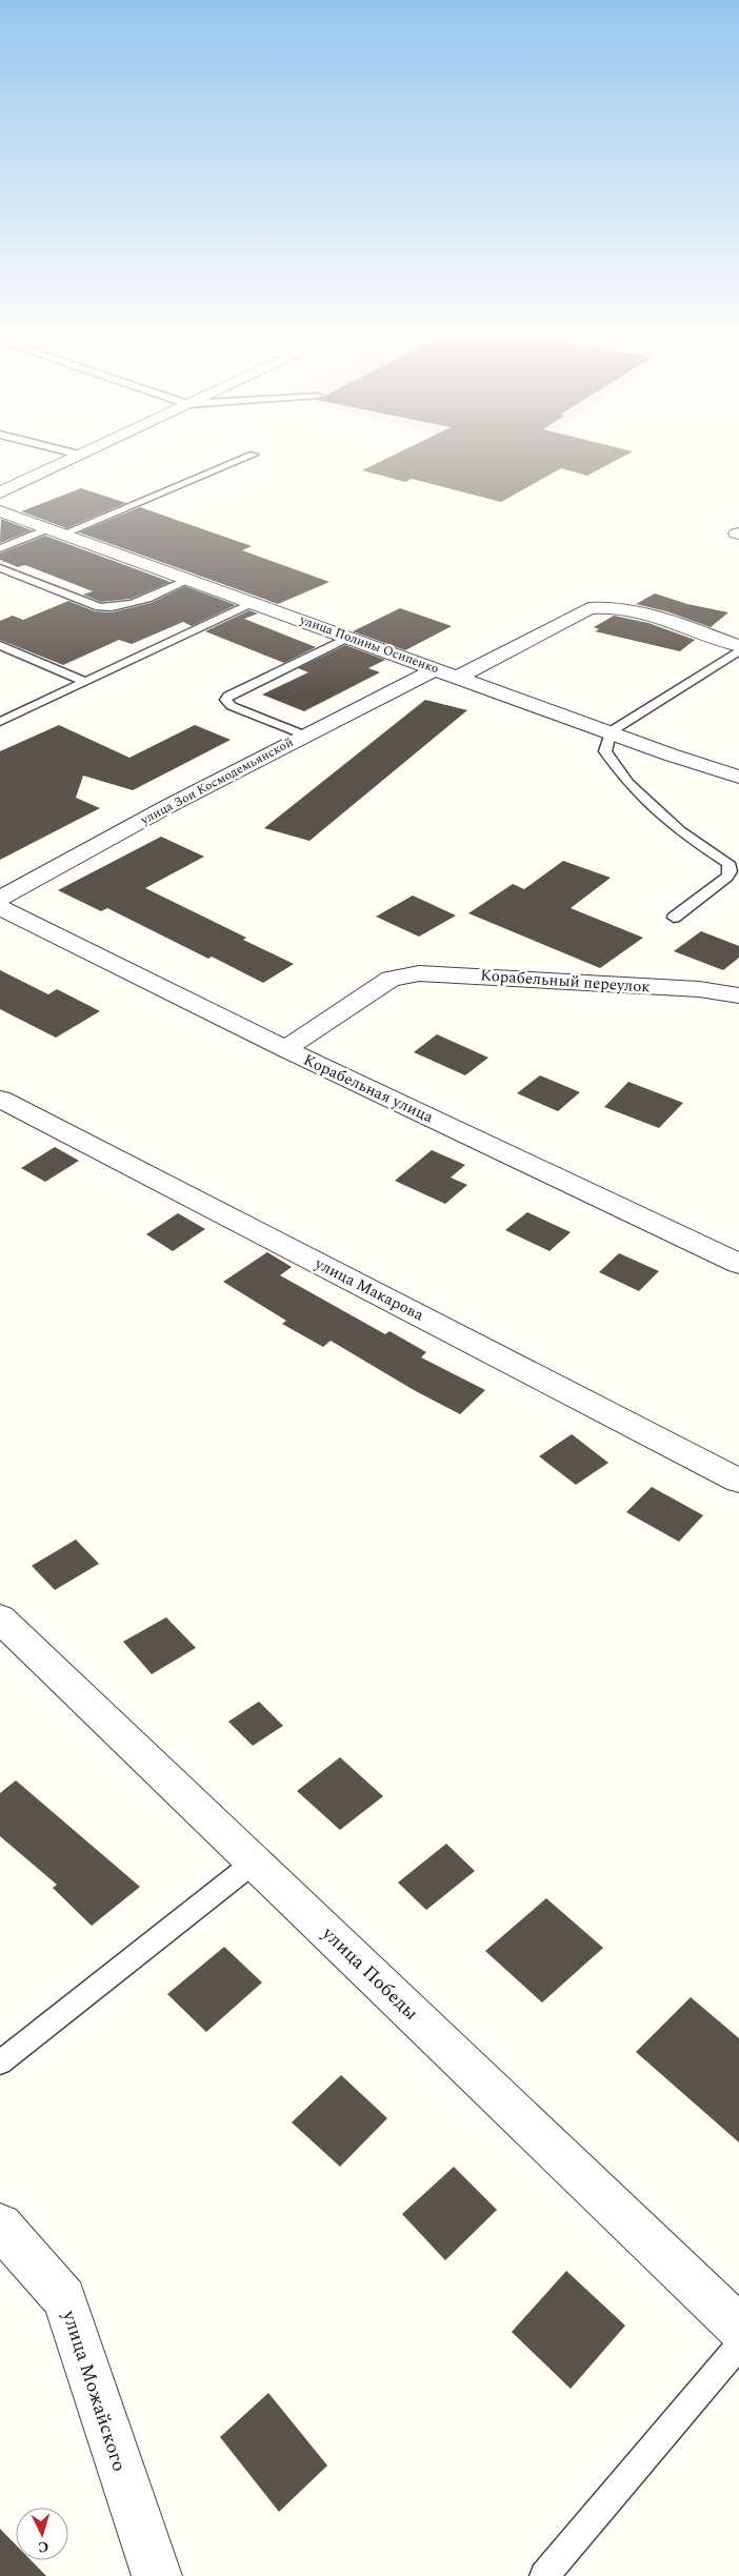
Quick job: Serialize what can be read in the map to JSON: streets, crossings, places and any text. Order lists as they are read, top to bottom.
{
  "streets": {
    "street": [
      "улица Полины Осипенко",
      "улица Зои Космодемьянской",
      "Корабельный переулок",
      "Корабельная улица",
      "улица Макарова",
      "улица Победы",
      "улица Можайского"
    ]
  },
  "crossings": [
    ["улица Полины Осипенко", "улица Зои Космодемьянской"],
    ["Корабельный переулок", "Корабельная улица"]
  ],
  "north": "bottom"
}
